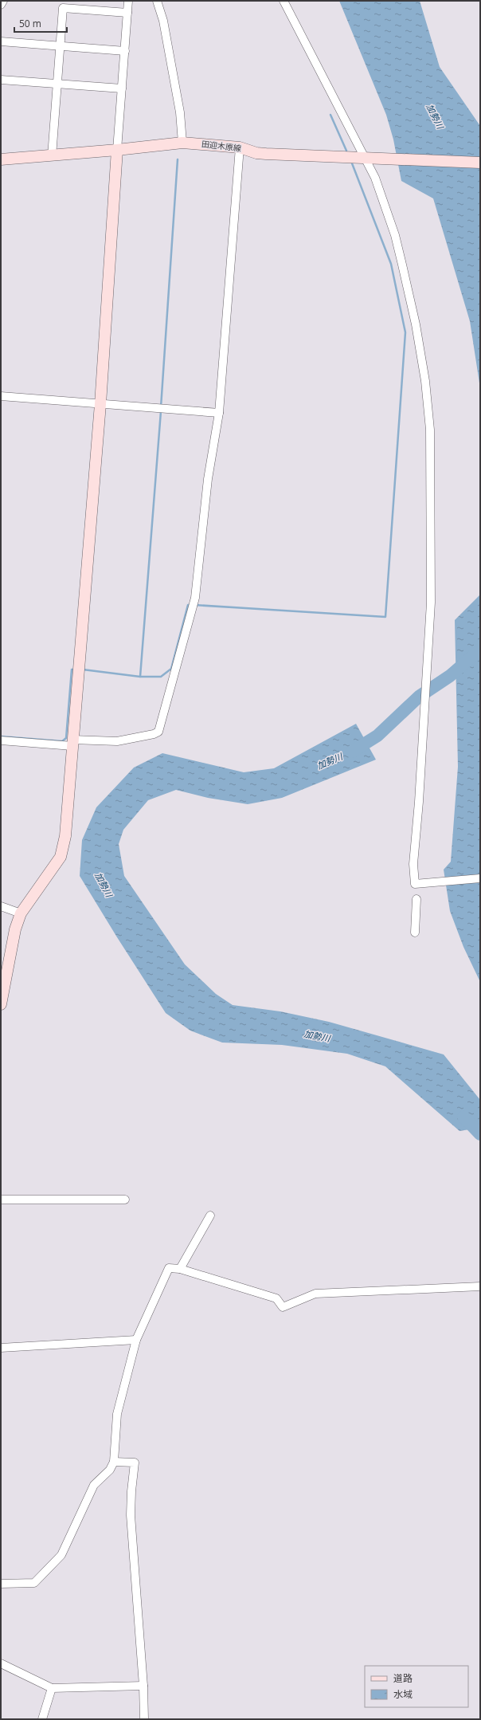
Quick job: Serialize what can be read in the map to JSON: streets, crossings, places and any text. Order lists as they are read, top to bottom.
{
  "streets": {
    "street": ["田迎木原線"]
  },
  "water": ["加勢川"],
  "legend": ["道路", "水域"],
  "scale_bar": "50 m"
}
